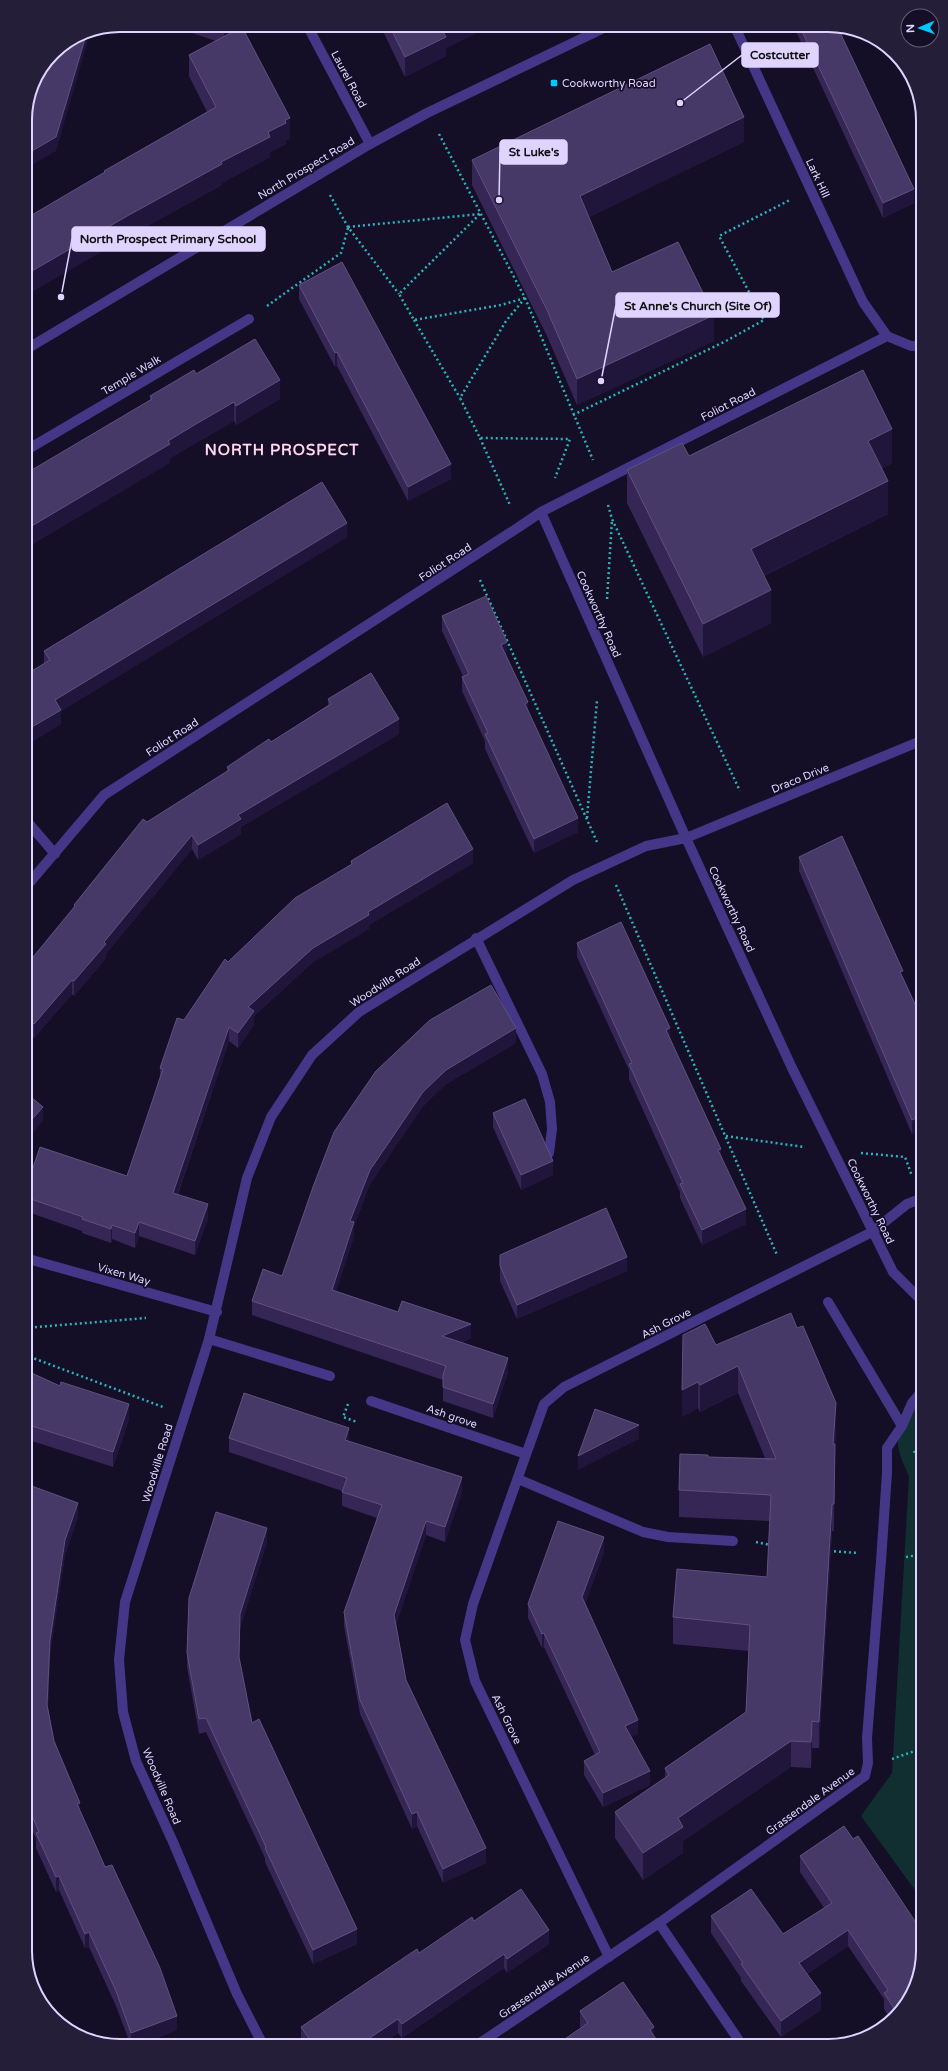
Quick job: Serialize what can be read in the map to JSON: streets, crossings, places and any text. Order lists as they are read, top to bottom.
{
  "streets": {
    "street": [
      "Laurel Road",
      "North Prospect Road",
      "Lark Hill",
      "Temple Walk",
      "Foliot Road",
      "Cookworthy Road",
      "Draco Drive",
      "Woodville Road",
      "Vixen Way",
      "Ash Grove",
      "Ash grove",
      "Grassendale Avenue"
    ]
  },
  "crossings": [
    ["Laurel Road", "North Prospect Road"],
    ["Lark Hill", "Foliot Road"],
    ["Foliot Road", "Cookworthy Road"],
    ["Cookworthy Road", "Draco Drive"],
    ["Cookworthy Road", "Woodville Road"],
    ["Cookworthy Road", "Ash Grove"],
    ["Draco Drive", "Woodville Road"],
    ["Woodville Road", "Vixen Way"],
    ["Ash Grove", "Ash grove"],
    ["Ash Grove", "Grassendale Avenue"]
  ],
  "districts": ["NORTH PROSPECT"],
  "places": {
    "transit": ["Cookworthy Road"],
    "other": [
      "Costcutter",
      "St Luke's",
      "North Prospect Primary School",
      "St Anne's Church (Site Of)"
    ]
  },
  "north": "left"
}
